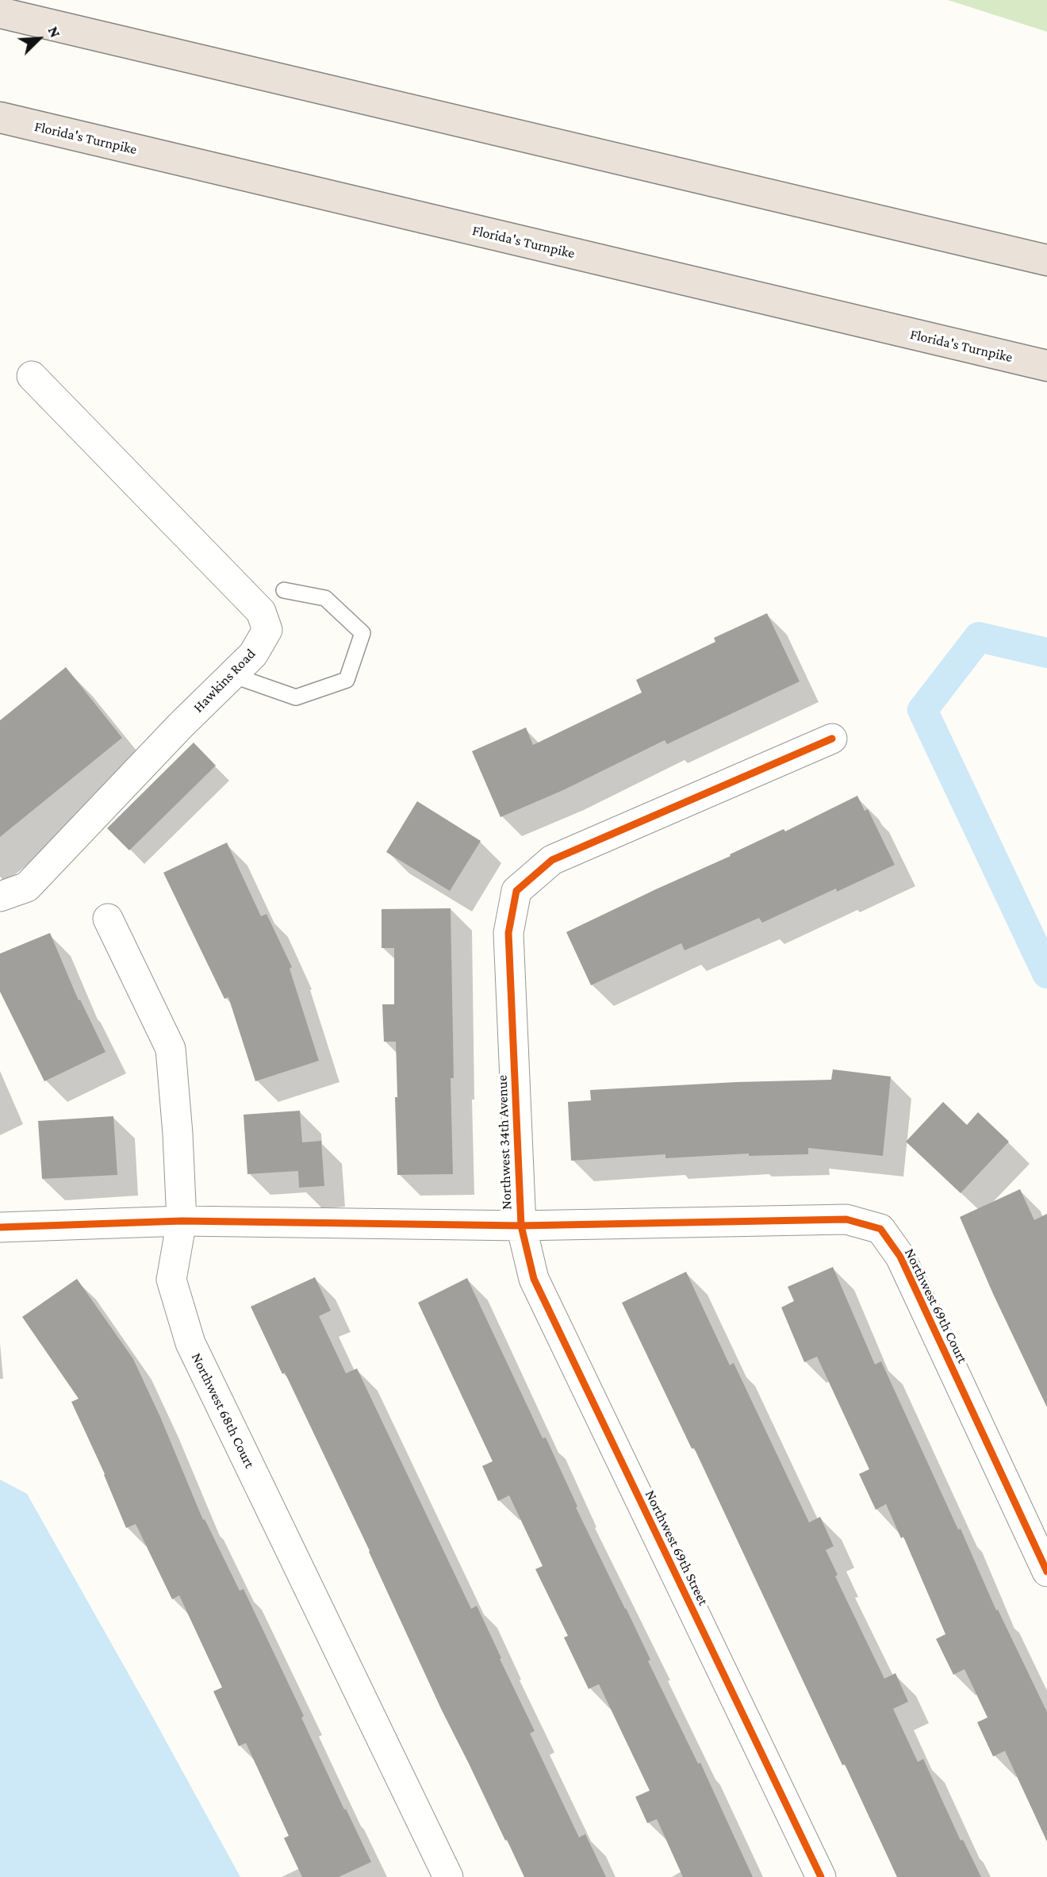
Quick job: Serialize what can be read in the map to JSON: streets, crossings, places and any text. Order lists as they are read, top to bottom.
{
  "streets": {
    "highway": ["Florida's Turnpike"],
    "street": [
      "Hawkins Road",
      "Northwest 34th Avenue",
      "Northwest 69th Court",
      "Northwest 68th Court",
      "Northwest 69th Street"
    ]
  },
  "crossings": [
    ["Northwest 34th Avenue", "Northwest 69th Court"],
    ["Northwest 34th Avenue", "Northwest 68th Court"],
    ["Northwest 34th Avenue", "Northwest 69th Street"],
    ["Northwest 69th Court", "Northwest 69th Street"]
  ],
  "north": "top right"
}
